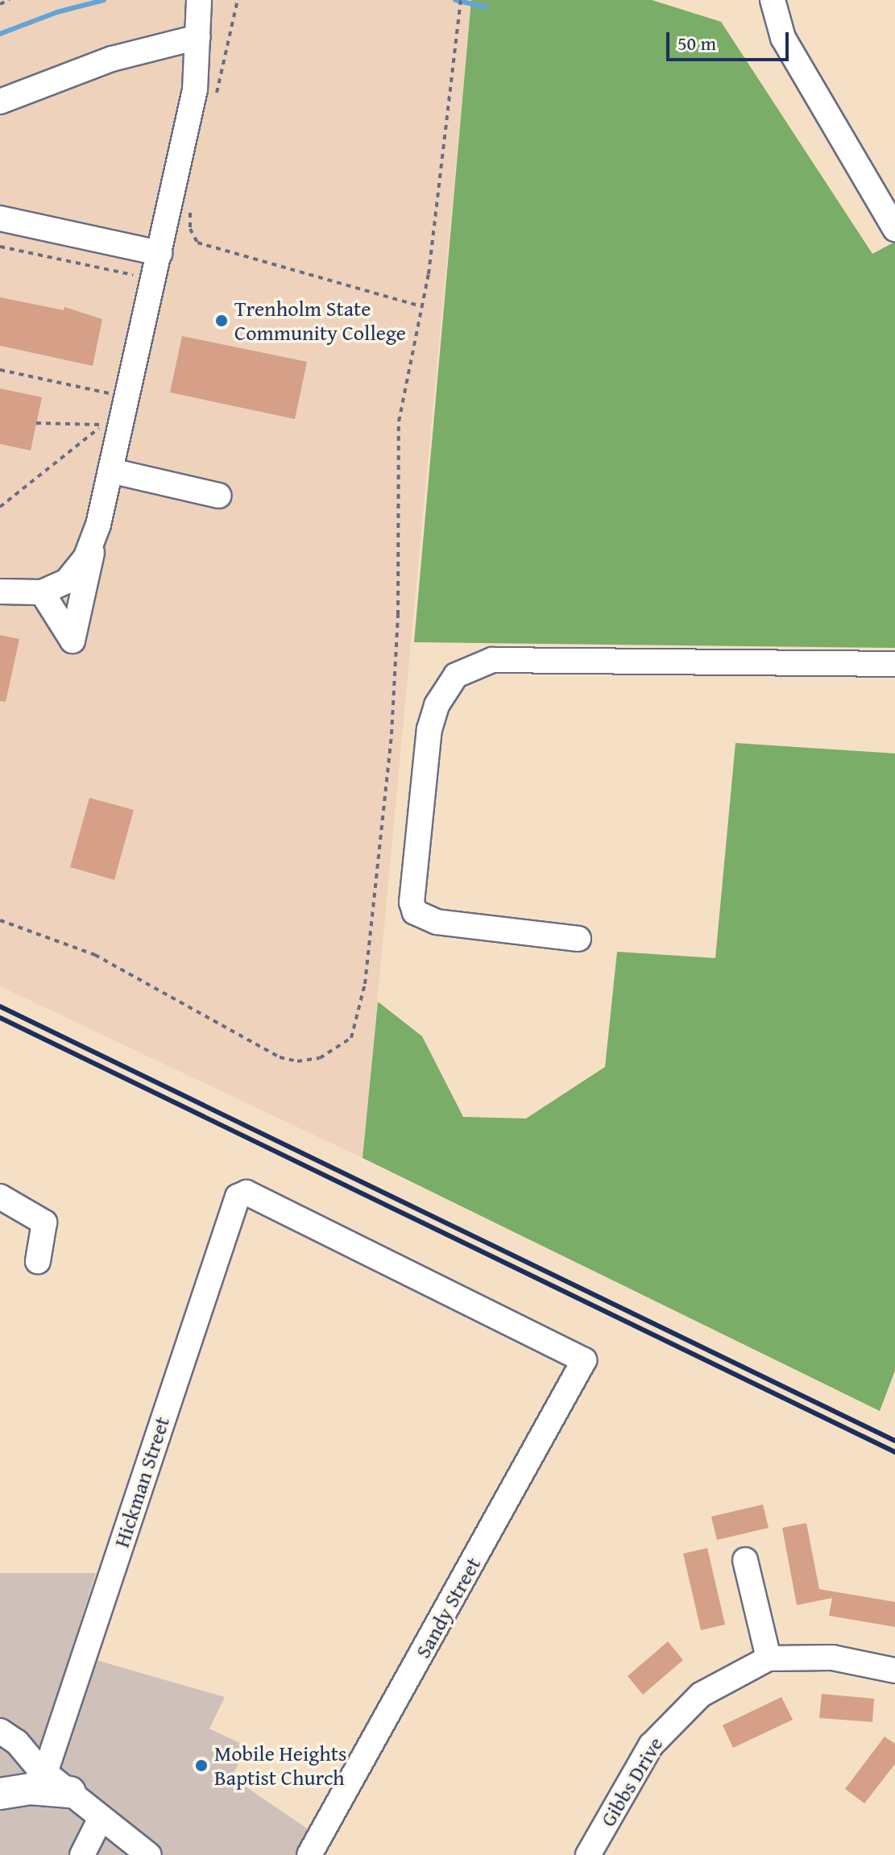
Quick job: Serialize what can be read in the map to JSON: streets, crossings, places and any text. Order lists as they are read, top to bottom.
{
  "streets": {
    "street": ["Hickman Street", "Sandy Street", "Gibbs Drive"]
  },
  "crossings": [
    ["Hickman Street", "Sandy Street"]
  ],
  "places": ["Trenholm State Community College", "Mobile Heights Baptist Church"],
  "scale_bar": "50 m"
}
